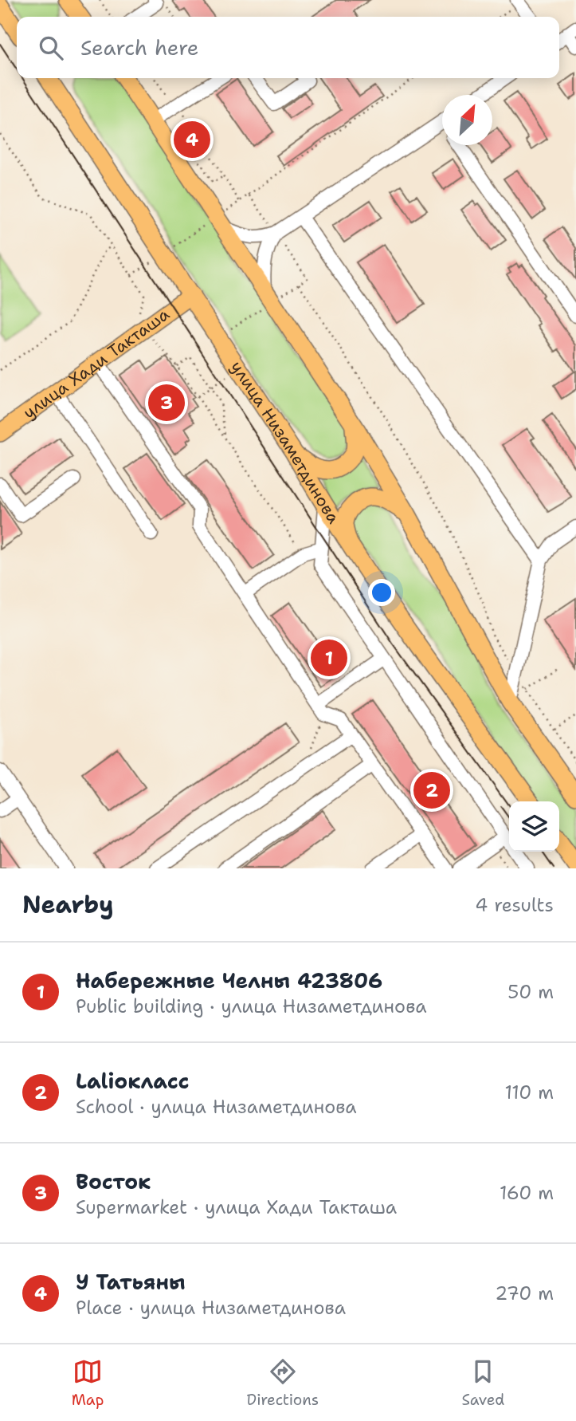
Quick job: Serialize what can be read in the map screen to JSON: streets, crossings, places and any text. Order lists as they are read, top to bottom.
{
  "streets": {
    "main road": ["улица Хади Такташа", "улица Низаметдинова"]
  },
  "crossings": [
    ["улица Хади Такташа", "улица Низаметдинова"]
  ],
  "north": "top right",
  "page": {
    "search": "Search here",
    "pins": [
      "4",
      "3",
      "1",
      "2"
    ],
    "heading": ["Nearby", "4 results"],
    "list": [
      {
        "mark": "1",
        "name": "Набережные Челны 423806",
        "note": "Public building · улица Низаметдинова",
        "value": "50 m"
      },
      {
        "mark": "2",
        "name": "Lalioкласс",
        "note": "School · улица Низаметдинова",
        "value": "110 m"
      },
      {
        "mark": "3",
        "name": "Восток",
        "note": "Supermarket · улица Хади Такташа",
        "value": "160 m"
      },
      {
        "mark": "4",
        "name": "У Татьяны",
        "note": "Place · улица Низаметдинова",
        "value": "270 m"
      }
    ],
    "nav": ["Map", "Directions", "Saved"]
  }
}
